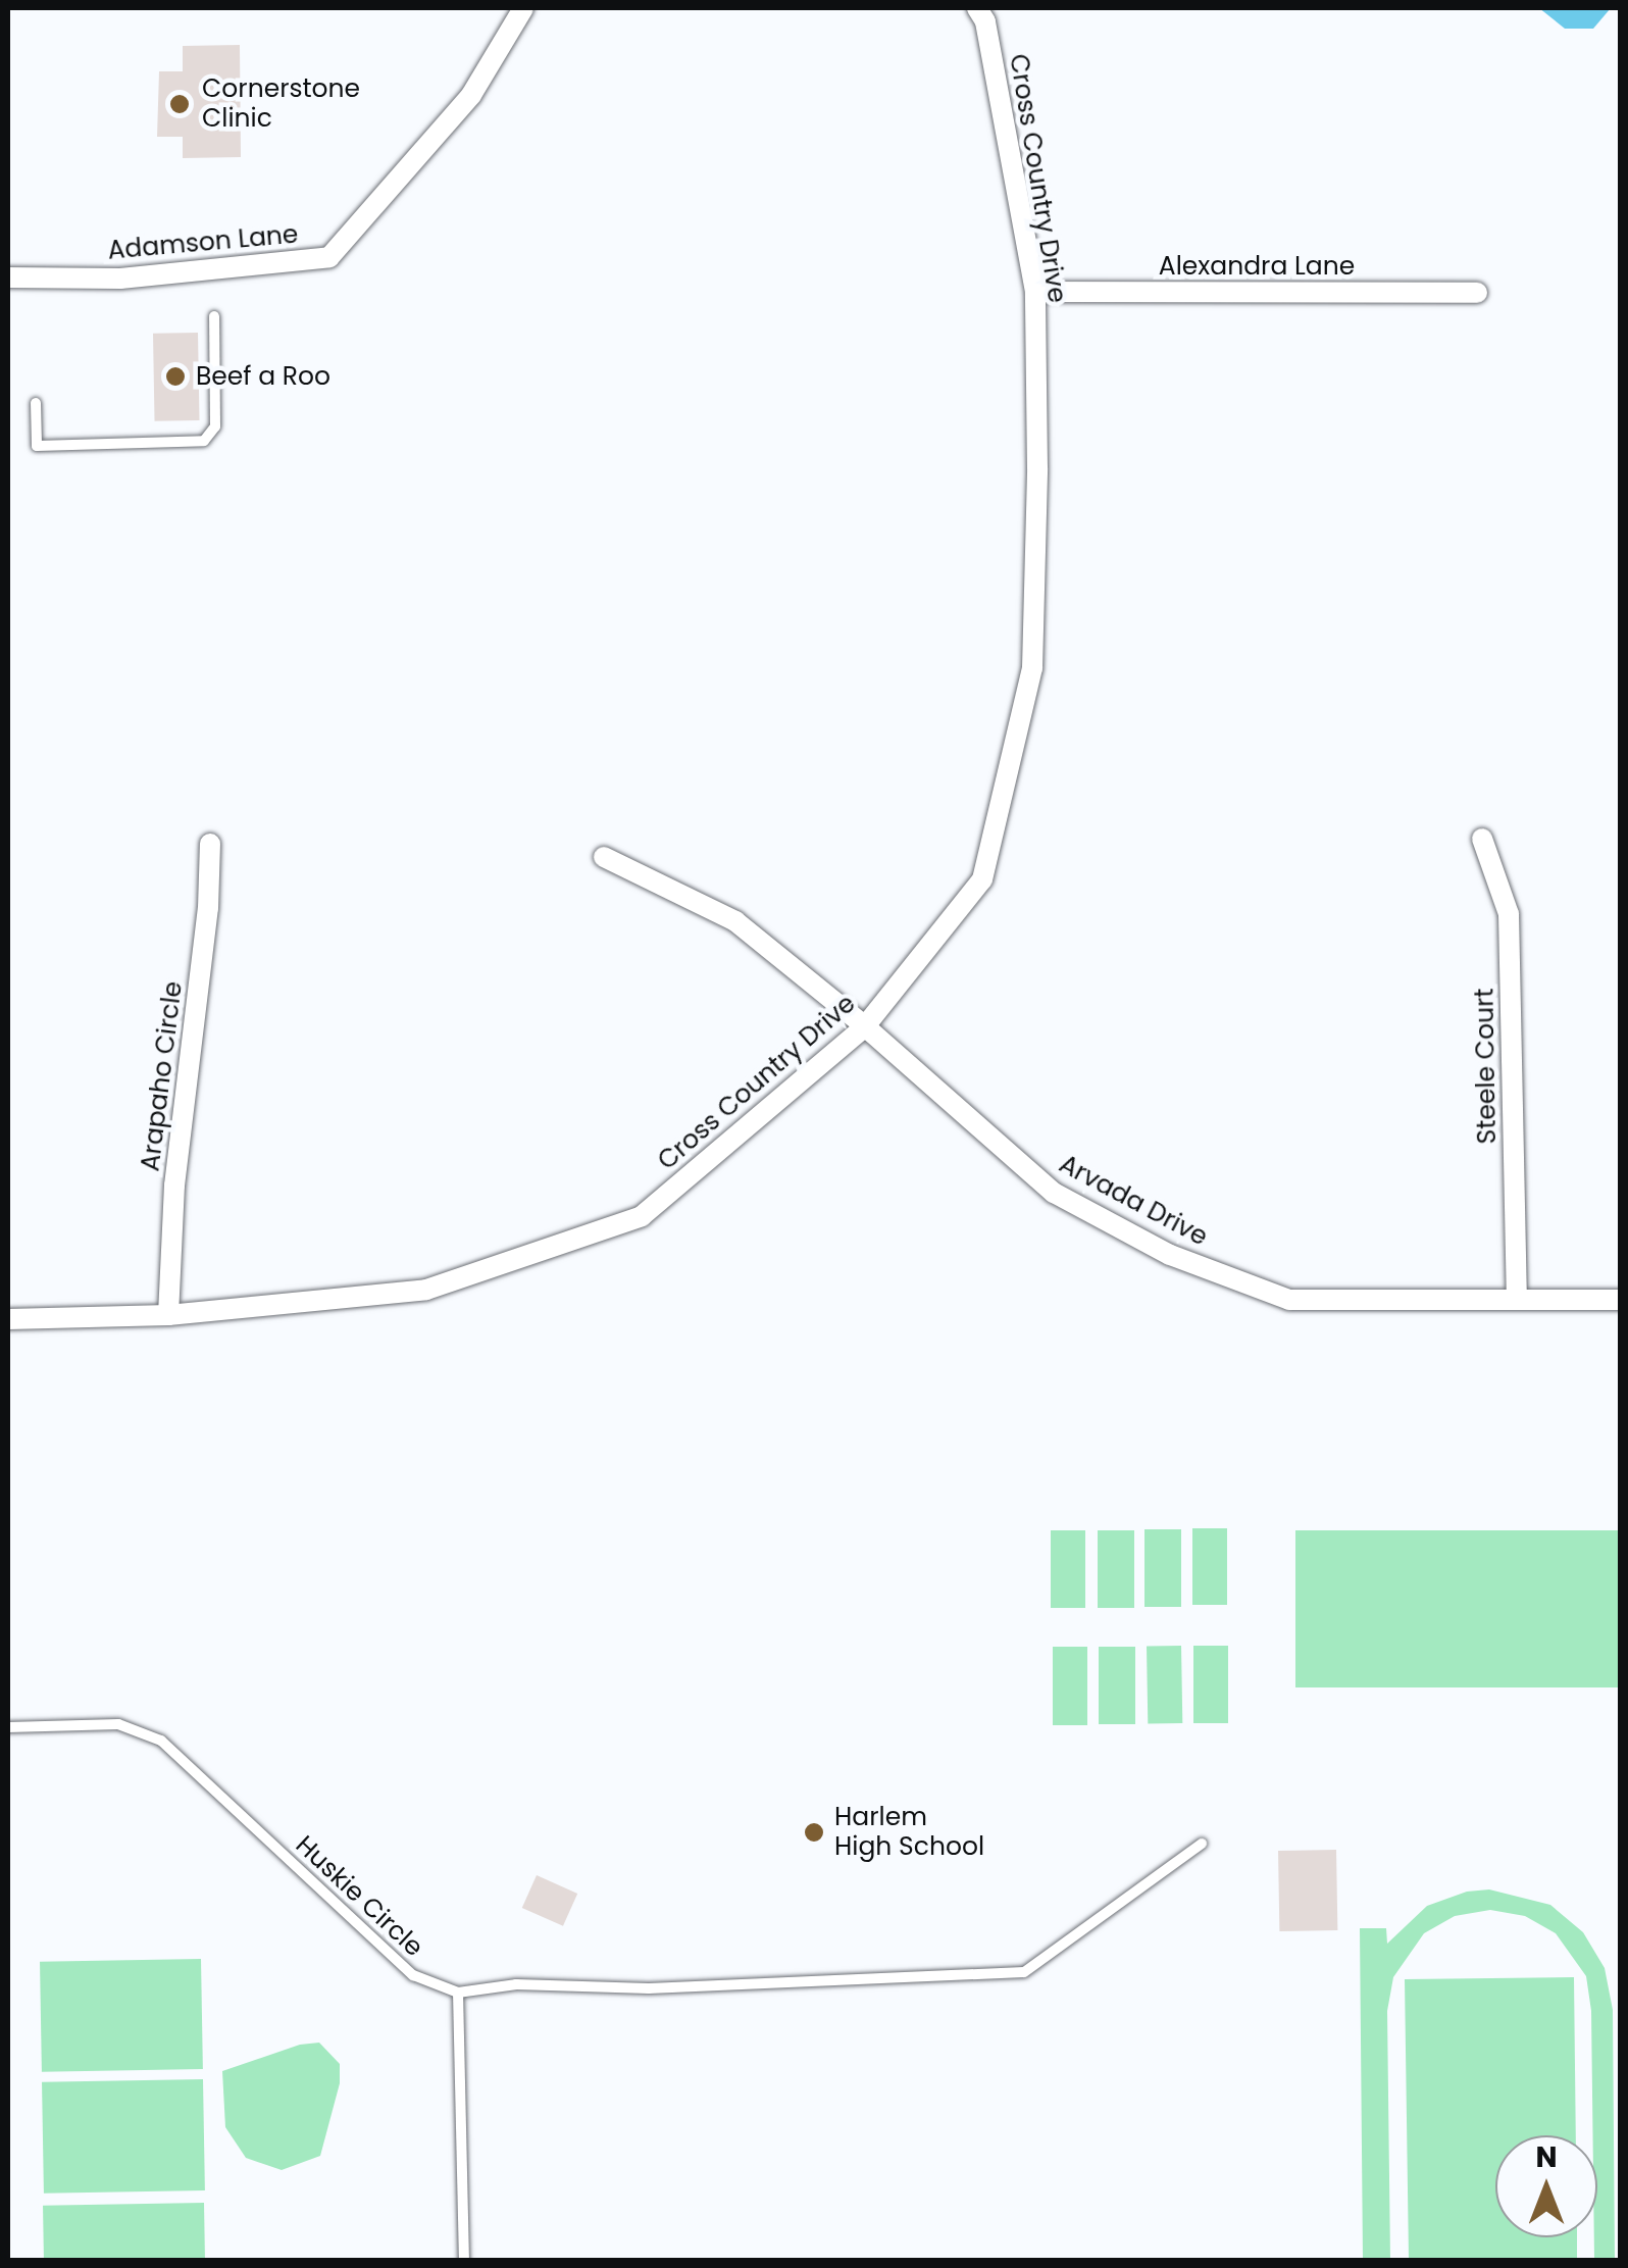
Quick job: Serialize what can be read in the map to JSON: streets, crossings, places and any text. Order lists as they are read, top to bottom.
{
  "streets": {
    "street": [
      "Cross Country Drive",
      "Adamson Lane",
      "Alexandra Lane",
      "Steele Court",
      "Arapaho Circle",
      "Arvada Drive"
    ],
    "lane": ["Huskie Circle"]
  },
  "crossings": [
    ["Cross Country Drive", "Alexandra Lane"],
    ["Cross Country Drive", "Arapaho Circle"],
    ["Cross Country Drive", "Arvada Drive"],
    ["Steele Court", "Arvada Drive"]
  ],
  "places": ["Cornerstone Clinic", "Beef a Roo", "Harlem High School"],
  "north": "top"
}
